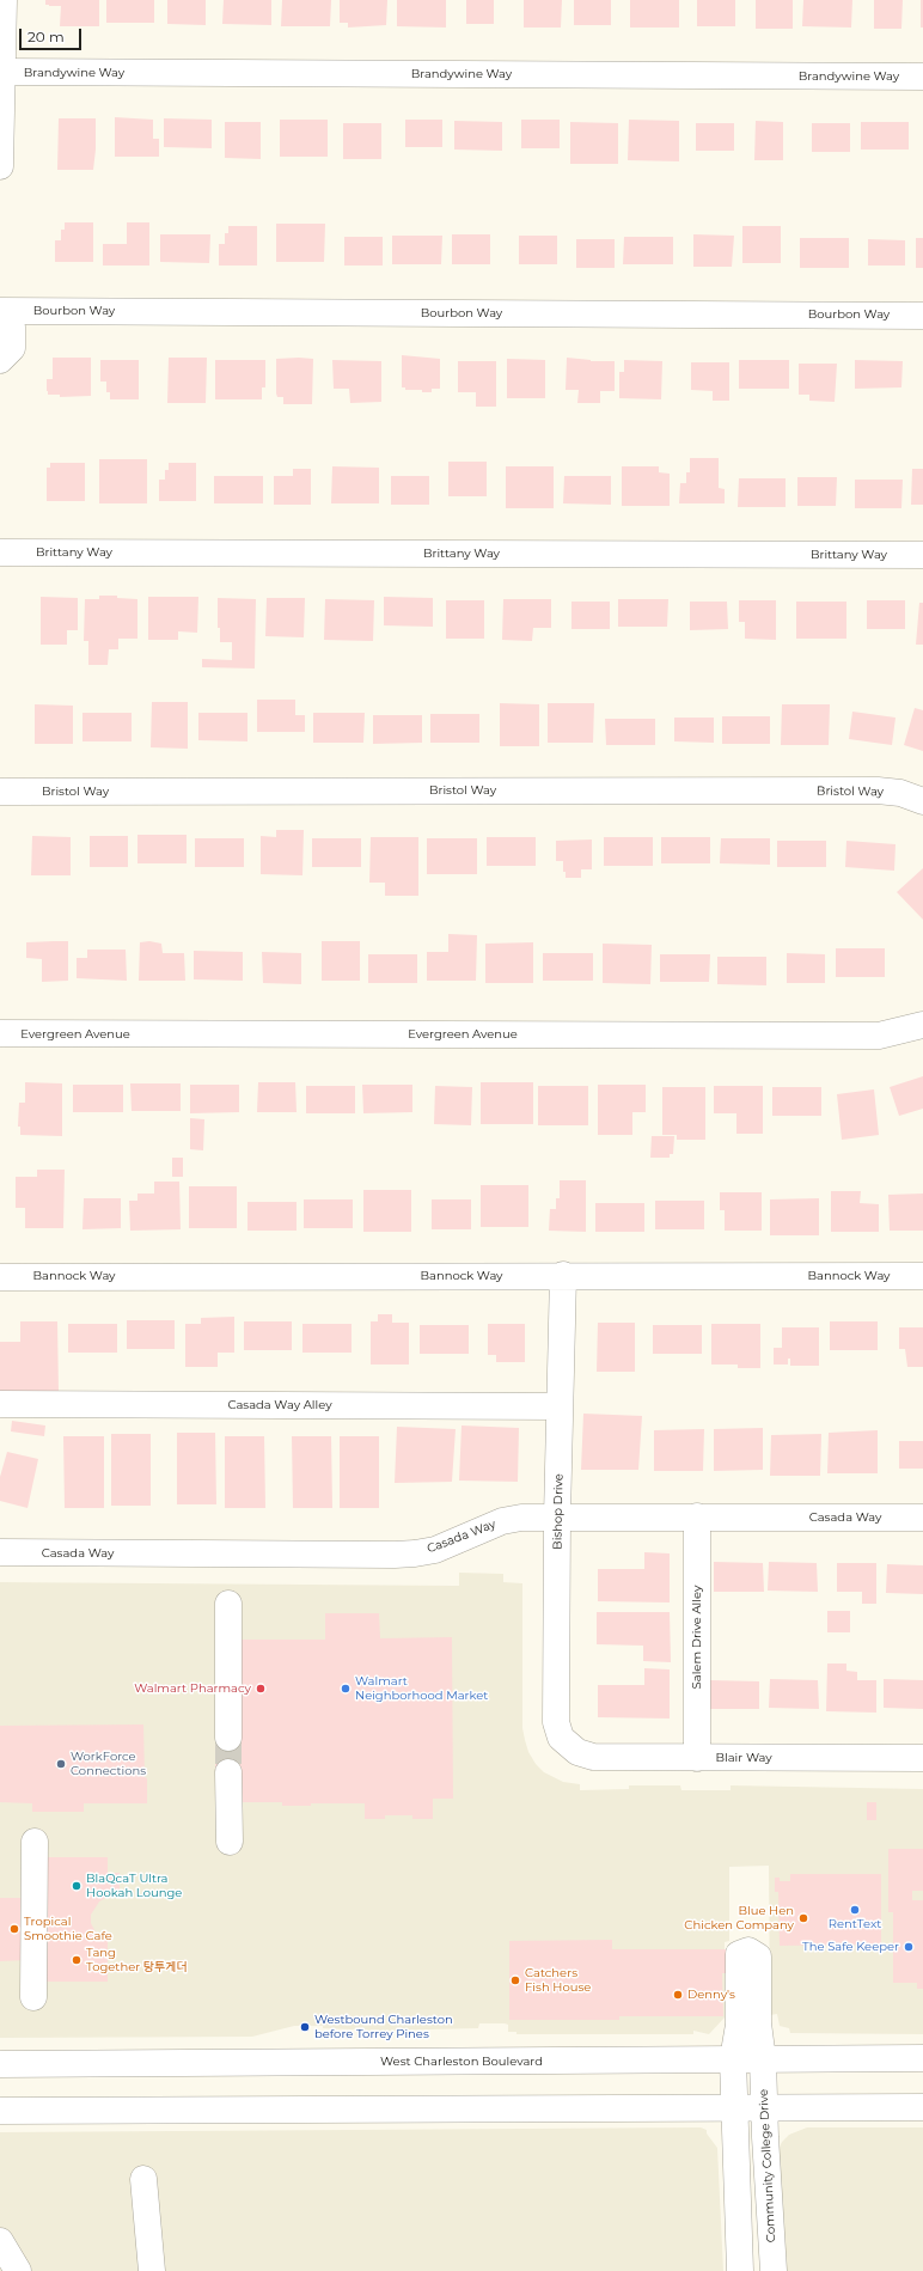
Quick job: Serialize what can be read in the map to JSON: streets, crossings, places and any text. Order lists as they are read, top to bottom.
{
  "streets": {
    "street": [
      "Brandywine Way",
      "Bourbon Way",
      "Brittany Way",
      "Bristol Way",
      "Evergreen Avenue",
      "Bannock Way",
      "Casada Way Alley",
      "Bishop Drive",
      "Casada Way",
      "Salem Drive Alley",
      "Blair Way",
      "West Charleston Boulevard",
      "Community College Drive"
    ]
  },
  "crossings": [
    ["Bannock Way", "Bishop Drive"],
    ["Casada Way Alley", "Bishop Drive"],
    ["Bishop Drive", "Casada Way"],
    ["Bishop Drive", "Blair Way"],
    ["Casada Way", "Salem Drive Alley"],
    ["Salem Drive Alley", "Blair Way"],
    ["West Charleston Boulevard", "Community College Drive"]
  ],
  "places": [
    "Walmart Pharmacy",
    "Walmart Neighborhood Market",
    "WorkForce Connections",
    "BlaQcaT Ultra Hookah Lounge",
    "RentText",
    "Blue Hen Chicken Company",
    "Tropical Smoothie Cafe",
    "The Safe Keeper",
    "Tang Together 탕투게더",
    "Catchers Fish House",
    "Denny's",
    "Westbound Charleston before Torrey Pines"
  ],
  "scale_bar": "20 m"
}
